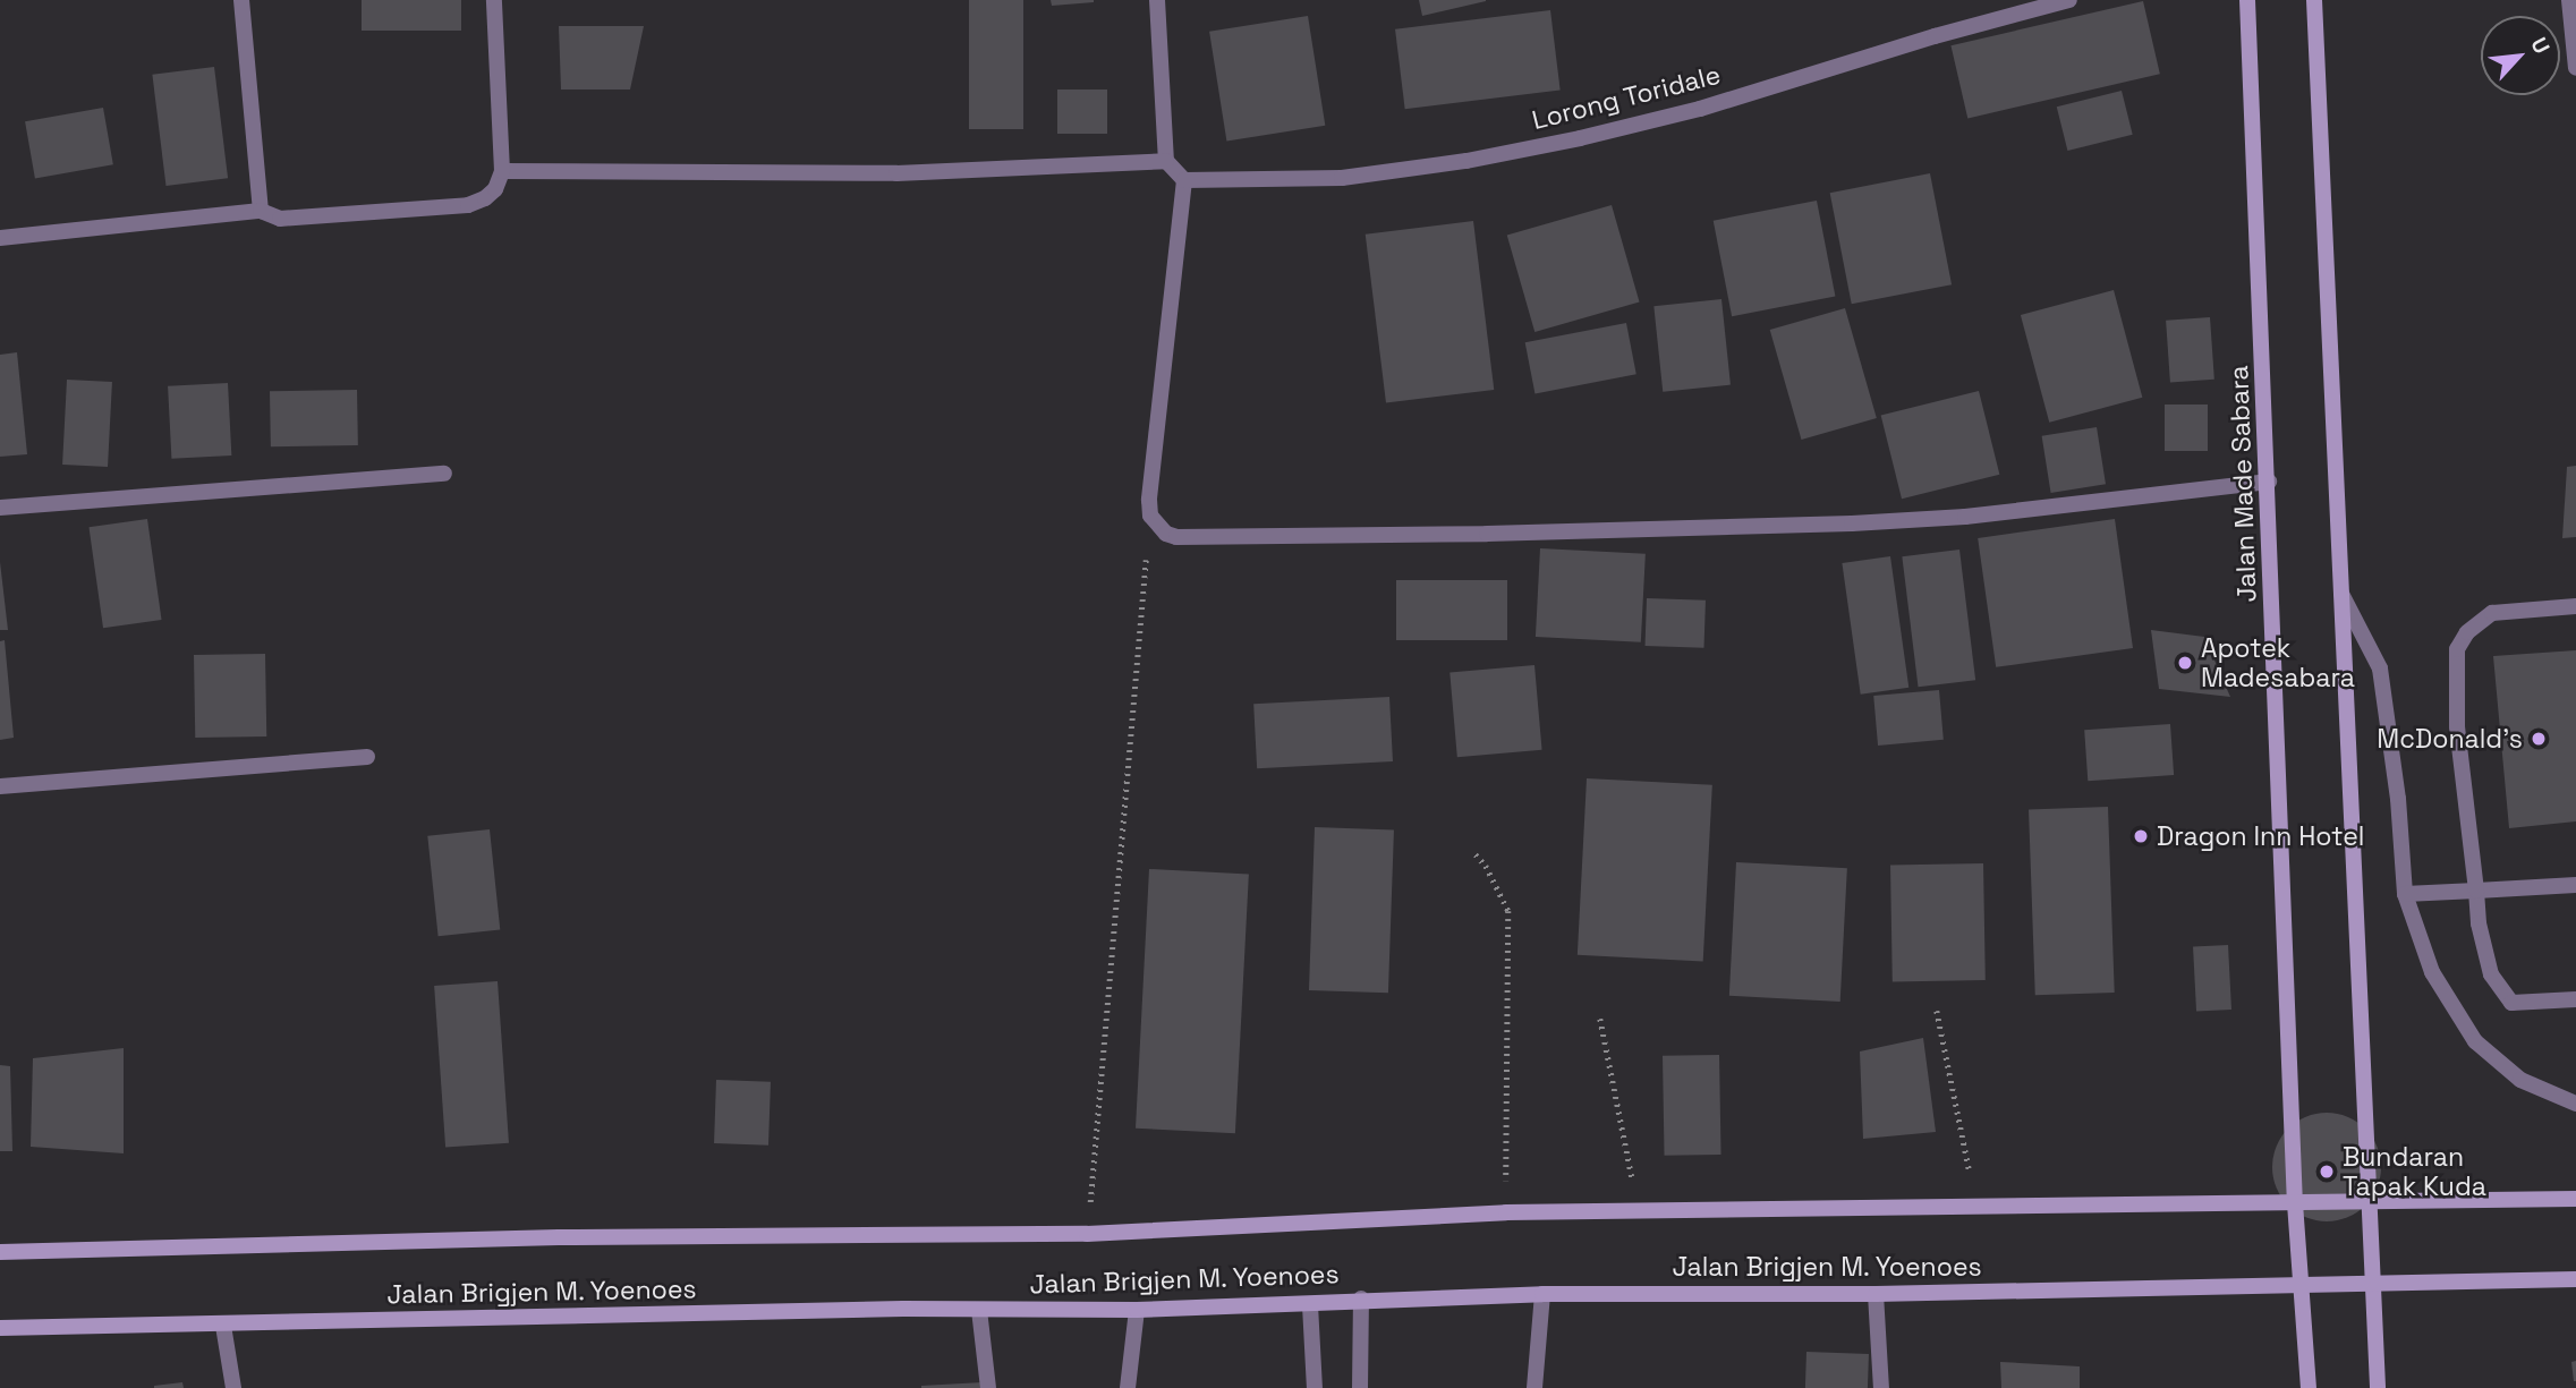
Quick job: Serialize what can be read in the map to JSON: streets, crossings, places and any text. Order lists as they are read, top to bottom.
{
  "streets": {
    "main road": ["Jalan Made Sabara", "Jalan Brigjen M. Yoenoes"],
    "street": ["Lorong Toridale"]
  },
  "crossings": [
    ["Jalan Made Sabara", "Jalan Brigjen M. Yoenoes"]
  ],
  "places": [
    "Apotek Madesabara",
    "McDonald's",
    "Dragon Inn Hotel",
    "Bundaran Tapak Kuda"
  ],
  "north": "top right"
}
